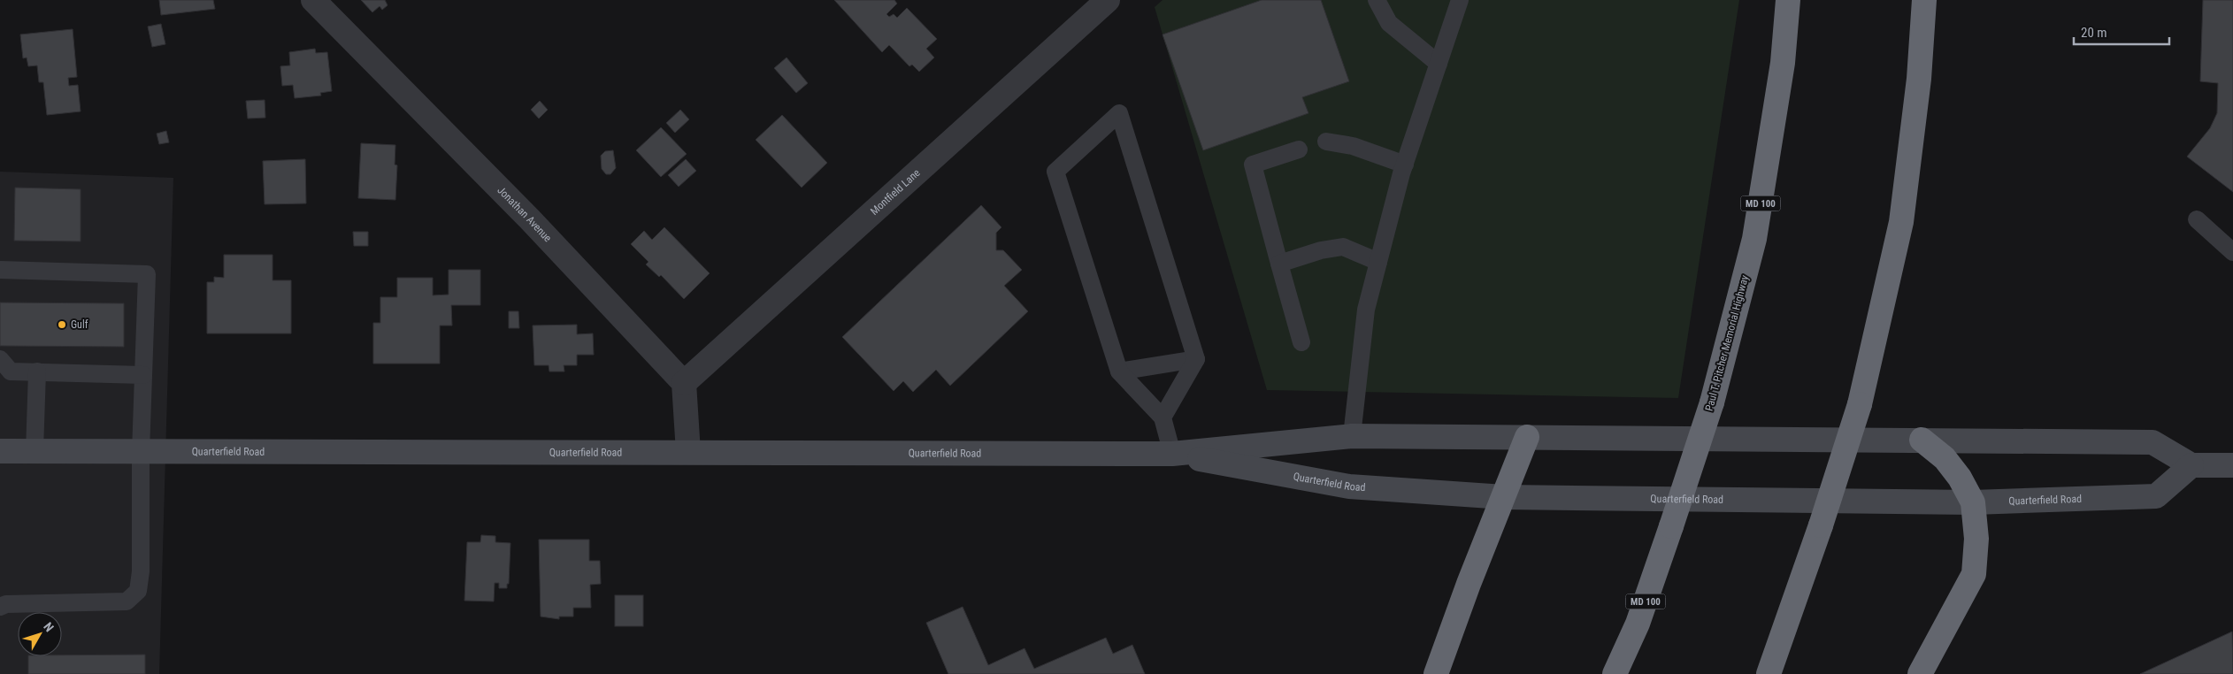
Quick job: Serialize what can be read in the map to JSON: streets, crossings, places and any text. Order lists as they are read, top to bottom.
{
  "streets": {
    "highway": ["MD 100", "Paul T. Pitcher Memorial Highway"],
    "main road": ["Quarterfield Road"],
    "street": ["Montfield Lane", "Jonathan Avenue"]
  },
  "crossings": [
    ["Montfield Lane", "Jonathan Avenue"]
  ],
  "places": ["Gulf"],
  "scale_bar": "20 m",
  "north": "top right"
}
